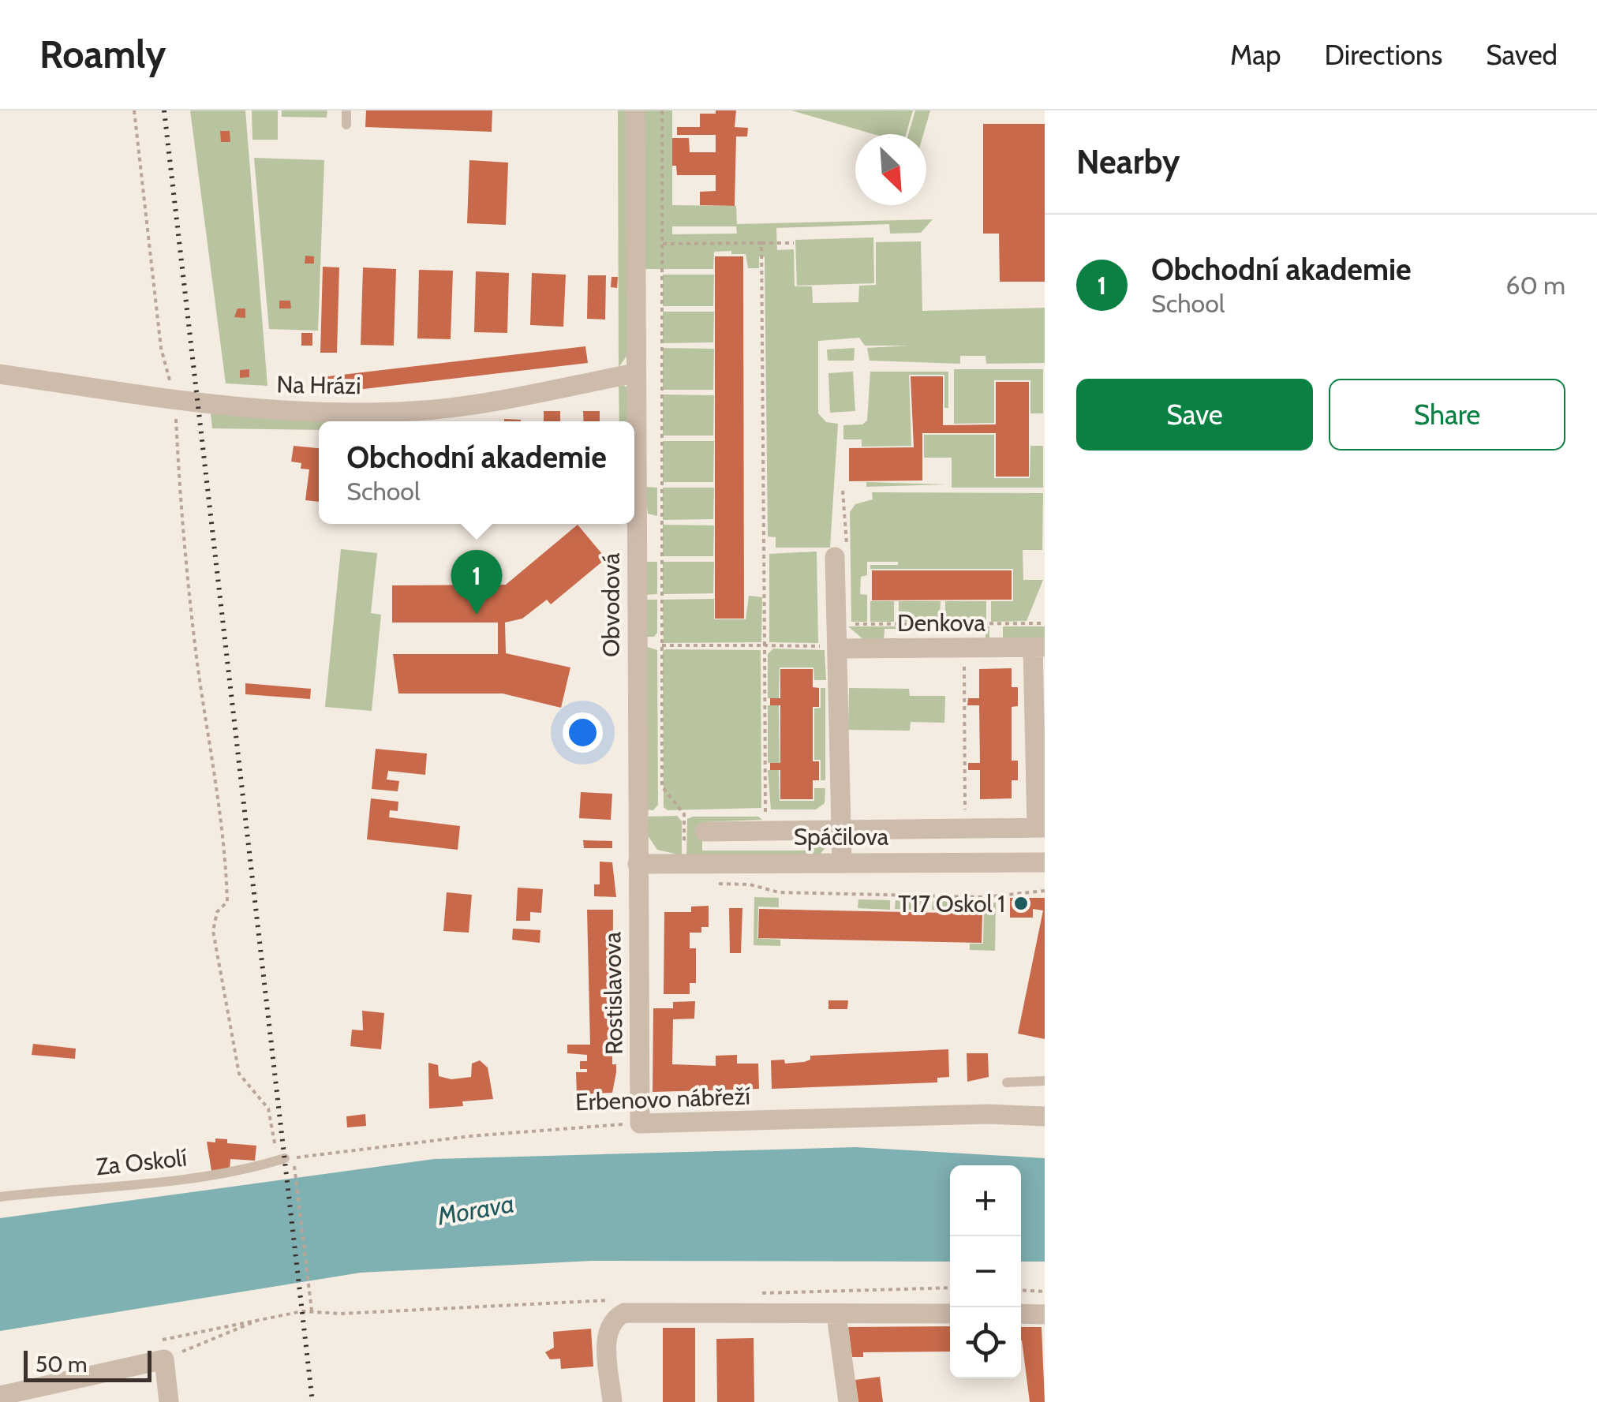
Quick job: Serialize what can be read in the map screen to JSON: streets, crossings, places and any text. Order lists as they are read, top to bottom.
{
  "streets": {
    "street": [
      "Na Hrázi",
      "Obvodová",
      "Denkova",
      "Spáčilova",
      "Rostislavova",
      "Erbenovo nábřeží"
    ],
    "lane": ["Za Oskolí"]
  },
  "crossings": [
    ["Na Hrázi", "Obvodová"],
    ["Obvodová", "Spáčilova"],
    ["Obvodová", "Rostislavova"],
    ["Spáčilova", "Rostislavova"],
    ["Rostislavova", "Erbenovo nábřeží"],
    ["Erbenovo nábřeží", "Za Oskolí"]
  ],
  "water": ["Morava"],
  "places": ["T17 Oskol 1"],
  "scale_bar": "50 m",
  "north": "bottom right",
  "page": {
    "header": "Roamly",
    "nav": ["Map", "Directions", "Saved"],
    "heading": "Nearby",
    "list": [
      {
        "mark": "1",
        "name": "Obchodní akademie",
        "note": "School",
        "value": "60 m"
      }
    ],
    "buttons": ["Save", "Share"],
    "popup": ["Obchodní akademie", "School"],
    "pins": "1",
    "map_buttons": ["+", "−"],
    "scale": "50 m"
  }
}
